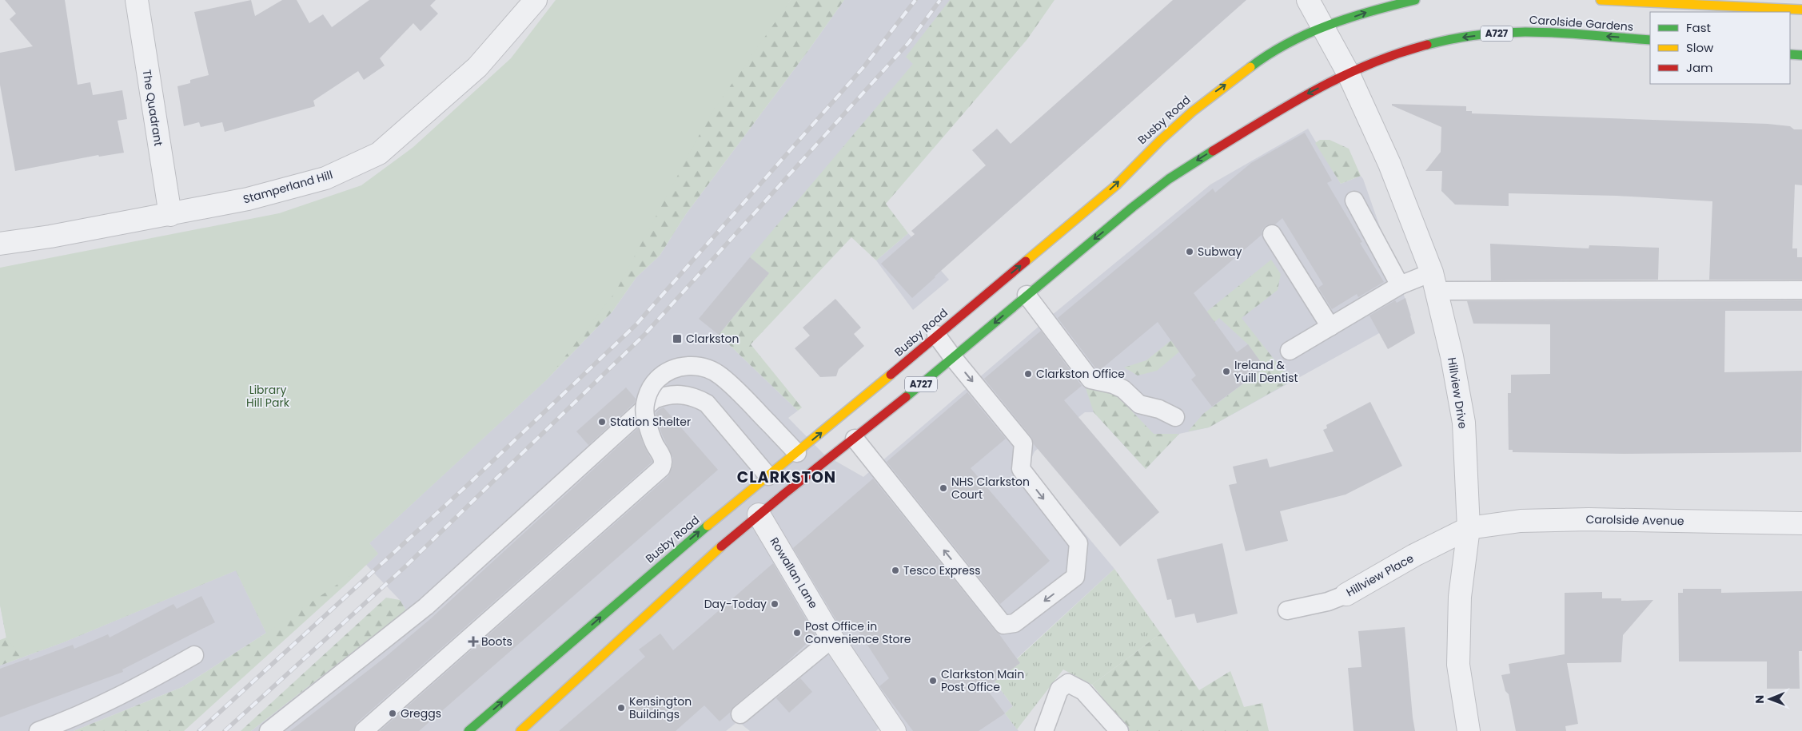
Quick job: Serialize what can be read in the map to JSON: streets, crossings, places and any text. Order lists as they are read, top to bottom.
{
  "streets": {
    "main road": ["Carolside Gardens", "A727", "Busby Road"],
    "street": [
      "The Quadrant",
      "Stamperland Hill",
      "Hillview Drive",
      "Carolside Avenue",
      "Rowallan Lane",
      "Hillview Place"
    ]
  },
  "crossings": [
    ["Carolside Gardens", "A727"],
    ["Carolside Gardens", "Hillview Drive"],
    ["A727", "Hillview Drive"],
    ["A727", "Rowallan Lane"],
    ["The Quadrant", "Stamperland Hill"],
    ["Busby Road", "Hillview Drive"],
    ["Hillview Drive", "Carolside Avenue"],
    ["Hillview Drive", "Hillview Place"],
    ["Carolside Avenue", "Hillview Place"]
  ],
  "one_way": ["Carolside Gardens"],
  "districts": ["CLARKSTON"],
  "parks": ["Library Hill Park"],
  "places": {
    "other": [
      "Subway",
      "Ireland & Yuill Dentist",
      "Clarkston Office",
      "Station Shelter",
      "NHS Clarkston Court",
      "Tesco Express",
      "Day-Today",
      "Post Office in Convenience Store",
      "Clarkston Main Post Office",
      "Kensington Buildings",
      "Greggs"
    ],
    "transit": ["Clarkston"],
    "health": ["Boots"]
  },
  "legend": ["Fast", "Slow", "Jam"],
  "north": "left"
}
